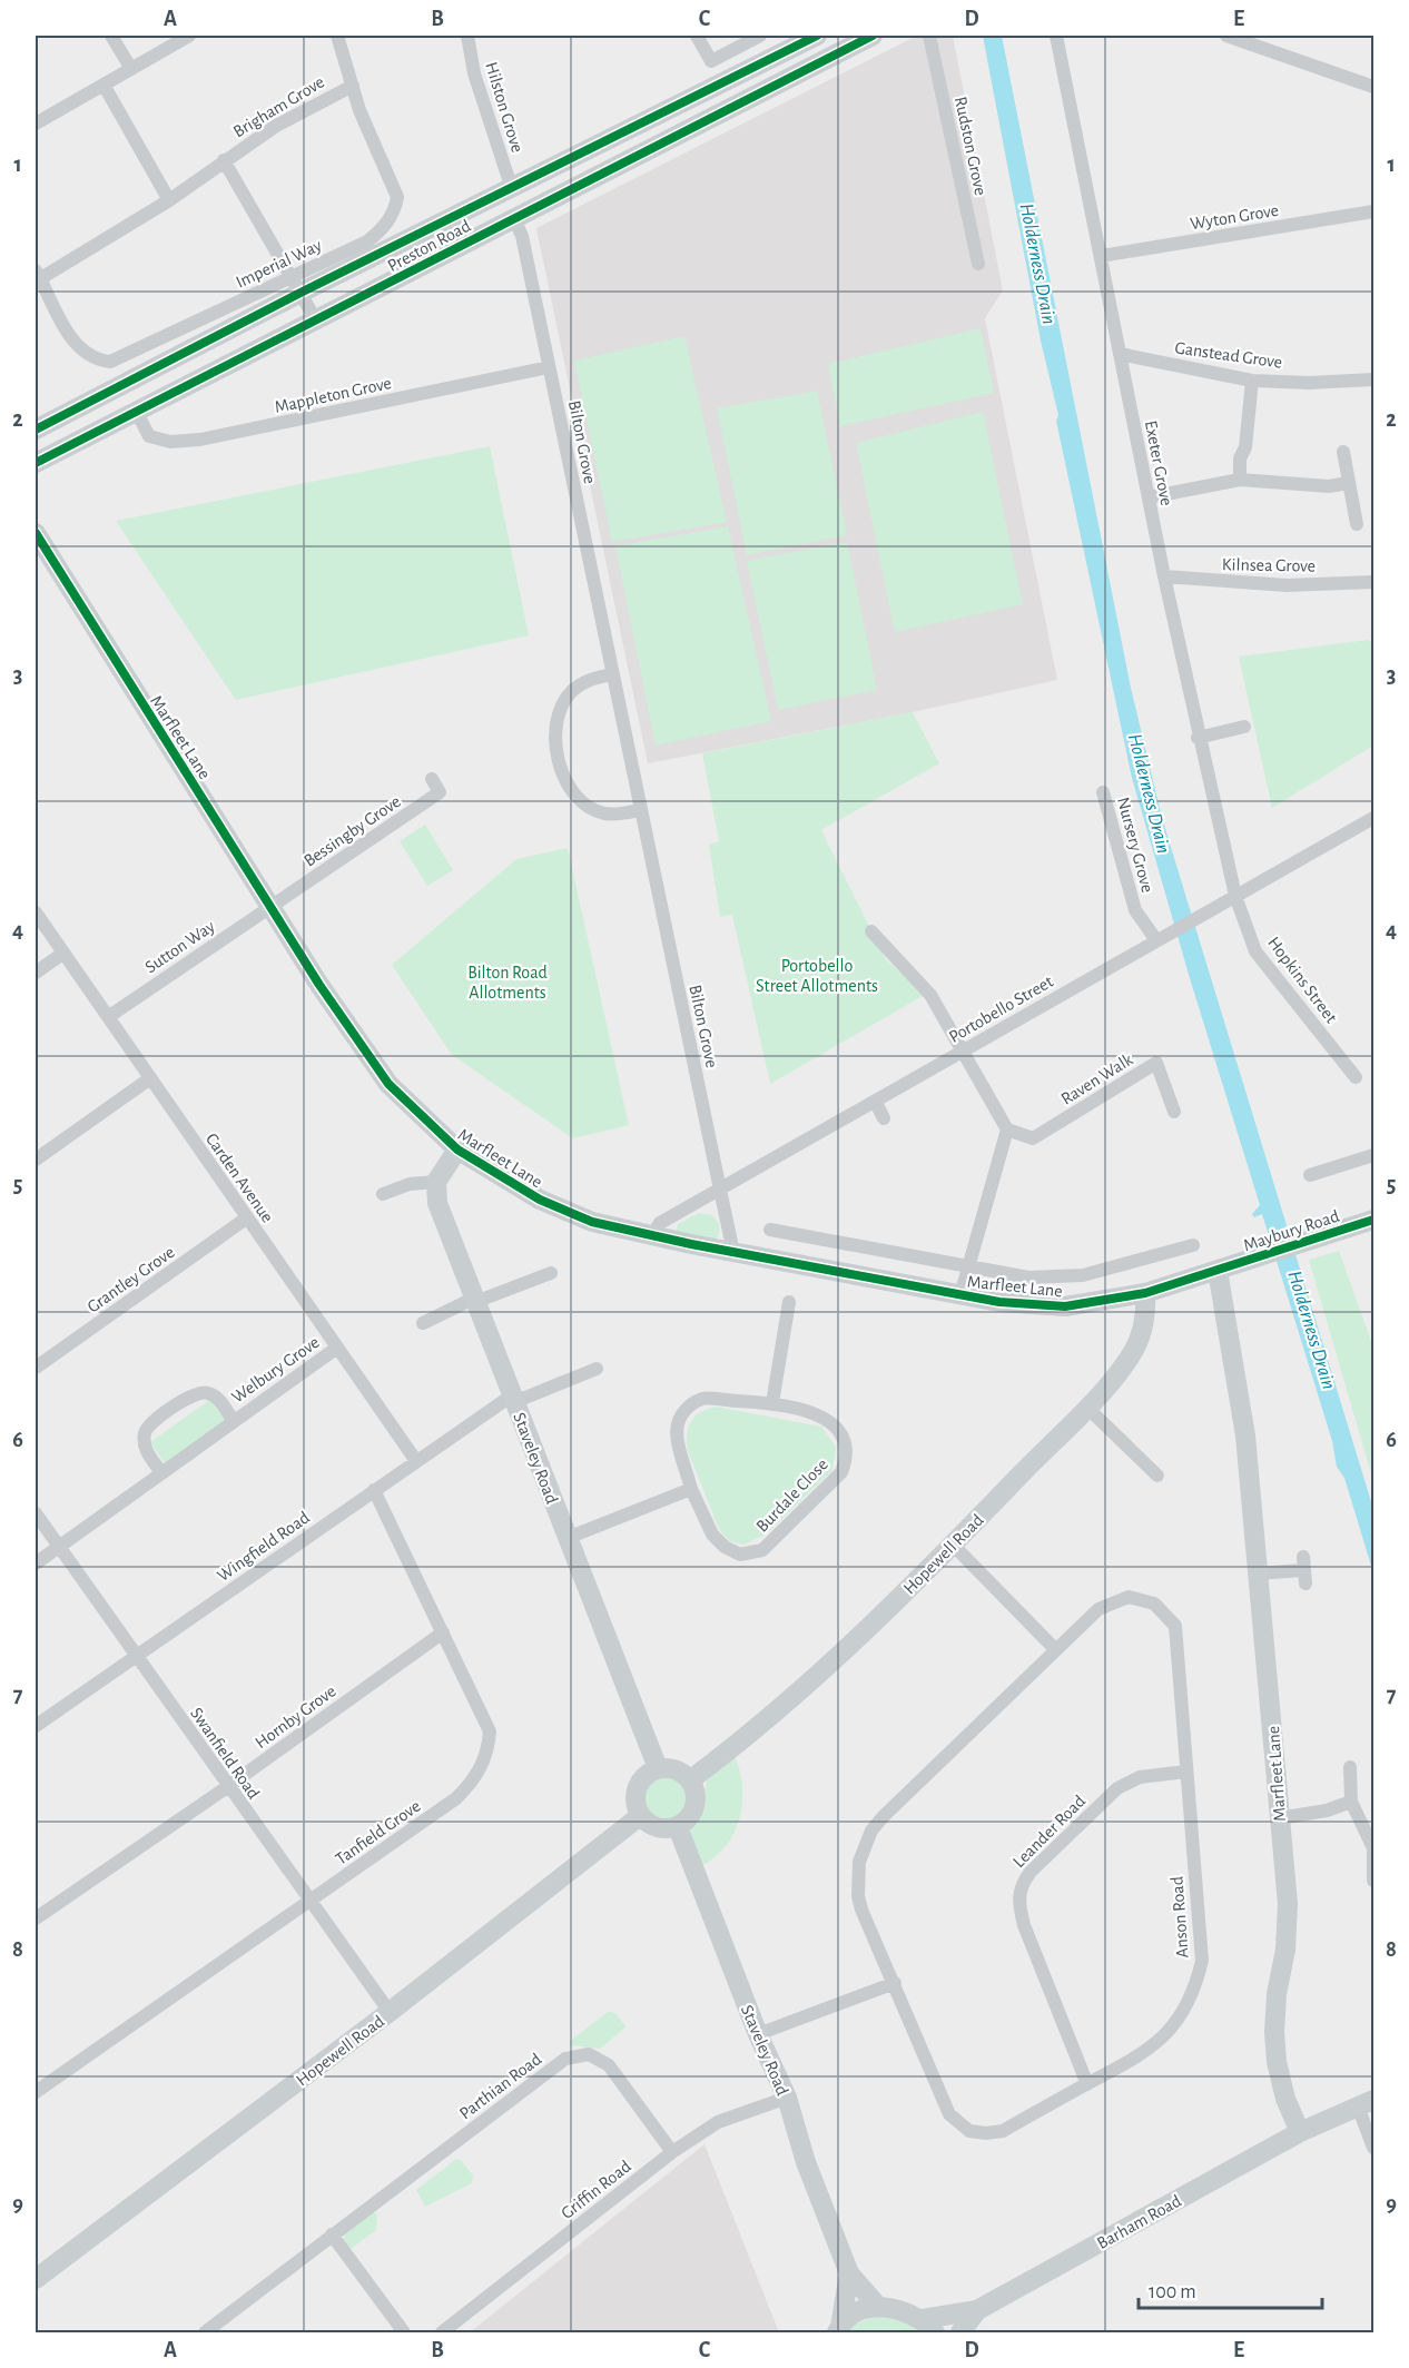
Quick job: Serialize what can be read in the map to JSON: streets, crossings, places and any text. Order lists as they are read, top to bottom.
{
  "streets": {
    "street": [
      "Brigham Grove",
      "Hilston Grove",
      "Rudston Grove",
      "Wyton Grove",
      "Preston Road",
      "Imperial Way",
      "Ganstead Grove",
      "Mappleton Grove",
      "Bilton Grove",
      "Exeter Grove",
      "Kilnsea Grove",
      "Marfleet Lane",
      "Bessingby Grove",
      "Nursery Grove",
      "Sutton Way",
      "Hopkins Street",
      "Portobello Street",
      "Raven Walk",
      "Carden Avenue",
      "Maybury Road",
      "Grantley Grove",
      "Welbury Grove",
      "Staveley Road",
      "Burdale Close",
      "Wingfield Road",
      "Hopewell Road",
      "Hornby Grove",
      "Swanfield Road",
      "Leander Road",
      "Tanfield Grove",
      "Anson Road",
      "Parthian Road",
      "Griffin Road",
      "Barham Road"
    ]
  },
  "crossings": [
    ["Brigham Grove", "Preston Road"],
    ["Brigham Grove", "Imperial Way"],
    ["Hilston Grove", "Preston Road"],
    ["Wyton Grove", "Exeter Grove"],
    ["Preston Road", "Imperial Way"],
    ["Preston Road", "Mappleton Grove"],
    ["Preston Road", "Bilton Grove"],
    ["Ganstead Grove", "Exeter Grove"],
    ["Mappleton Grove", "Bilton Grove"],
    ["Bilton Grove", "Marfleet Lane"],
    ["Bilton Grove", "Portobello Street"],
    ["Exeter Grove", "Kilnsea Grove"],
    ["Exeter Grove", "Hopkins Street"],
    ["Exeter Grove", "Portobello Street"],
    ["Marfleet Lane", "Bessingby Grove"],
    ["Marfleet Lane", "Sutton Way"],
    ["Marfleet Lane", "Portobello Street"],
    ["Marfleet Lane", "Maybury Road"],
    ["Marfleet Lane", "Hopewell Road"],
    ["Marfleet Lane", "Barham Road"],
    ["Bessingby Grove", "Sutton Way"],
    ["Nursery Grove", "Portobello Street"],
    ["Sutton Way", "Carden Avenue"],
    ["Hopkins Street", "Portobello Street"],
    ["Carden Avenue", "Grantley Grove"],
    ["Carden Avenue", "Welbury Grove"],
    ["Carden Avenue", "Wingfield Road"],
    ["Welbury Grove", "Swanfield Road"],
    ["Staveley Road", "Wingfield Road"],
    ["Staveley Road", "Hopewell Road"],
    ["Staveley Road", "Griffin Road"],
    ["Wingfield Road", "Swanfield Road"],
    ["Wingfield Road", "Tanfield Grove"],
    ["Hopewell Road", "Swanfield Road"],
    ["Hornby Grove", "Swanfield Road"],
    ["Hornby Grove", "Tanfield Grove"],
    ["Swanfield Road", "Tanfield Grove"],
    ["Leander Road", "Anson Road"],
    ["Parthian Road", "Griffin Road"]
  ],
  "water": ["Holderness Drain"],
  "parks": ["Portobello Street Allotments", "Bilton Road Allotments"],
  "scale_bar": "100 m",
  "grid": {
    "columns": [
      "A",
      "B",
      "C",
      "D",
      "E"
    ],
    "rows": [
      "1",
      "2",
      "3",
      "4",
      "5",
      "6",
      "7",
      "8",
      "9"
    ]
  }
}
